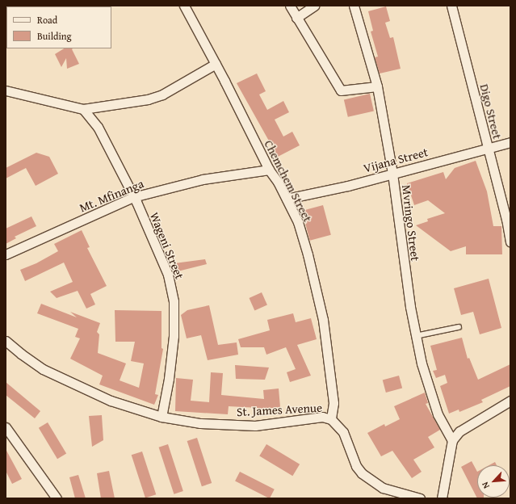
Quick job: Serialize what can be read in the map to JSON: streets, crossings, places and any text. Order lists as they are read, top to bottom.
{
  "streets": {
    "street": [
      "Digo Street",
      "Vijana Street",
      "Chemchem Street",
      "Mt. Mfinanga",
      "Mvringo Street",
      "Wageni Street",
      "St. James Avenue"
    ]
  },
  "crossings": [
    ["Digo Street", "Vijana Street"],
    ["Vijana Street", "Chemchem Street"],
    ["Vijana Street", "Mvringo Street"],
    ["Chemchem Street", "Mt. Mfinanga"],
    ["Chemchem Street", "St. James Avenue"],
    ["Mt. Mfinanga", "Wageni Street"],
    ["Wageni Street", "St. James Avenue"]
  ],
  "legend": ["Road", "Building"],
  "north": "bottom left"
}
